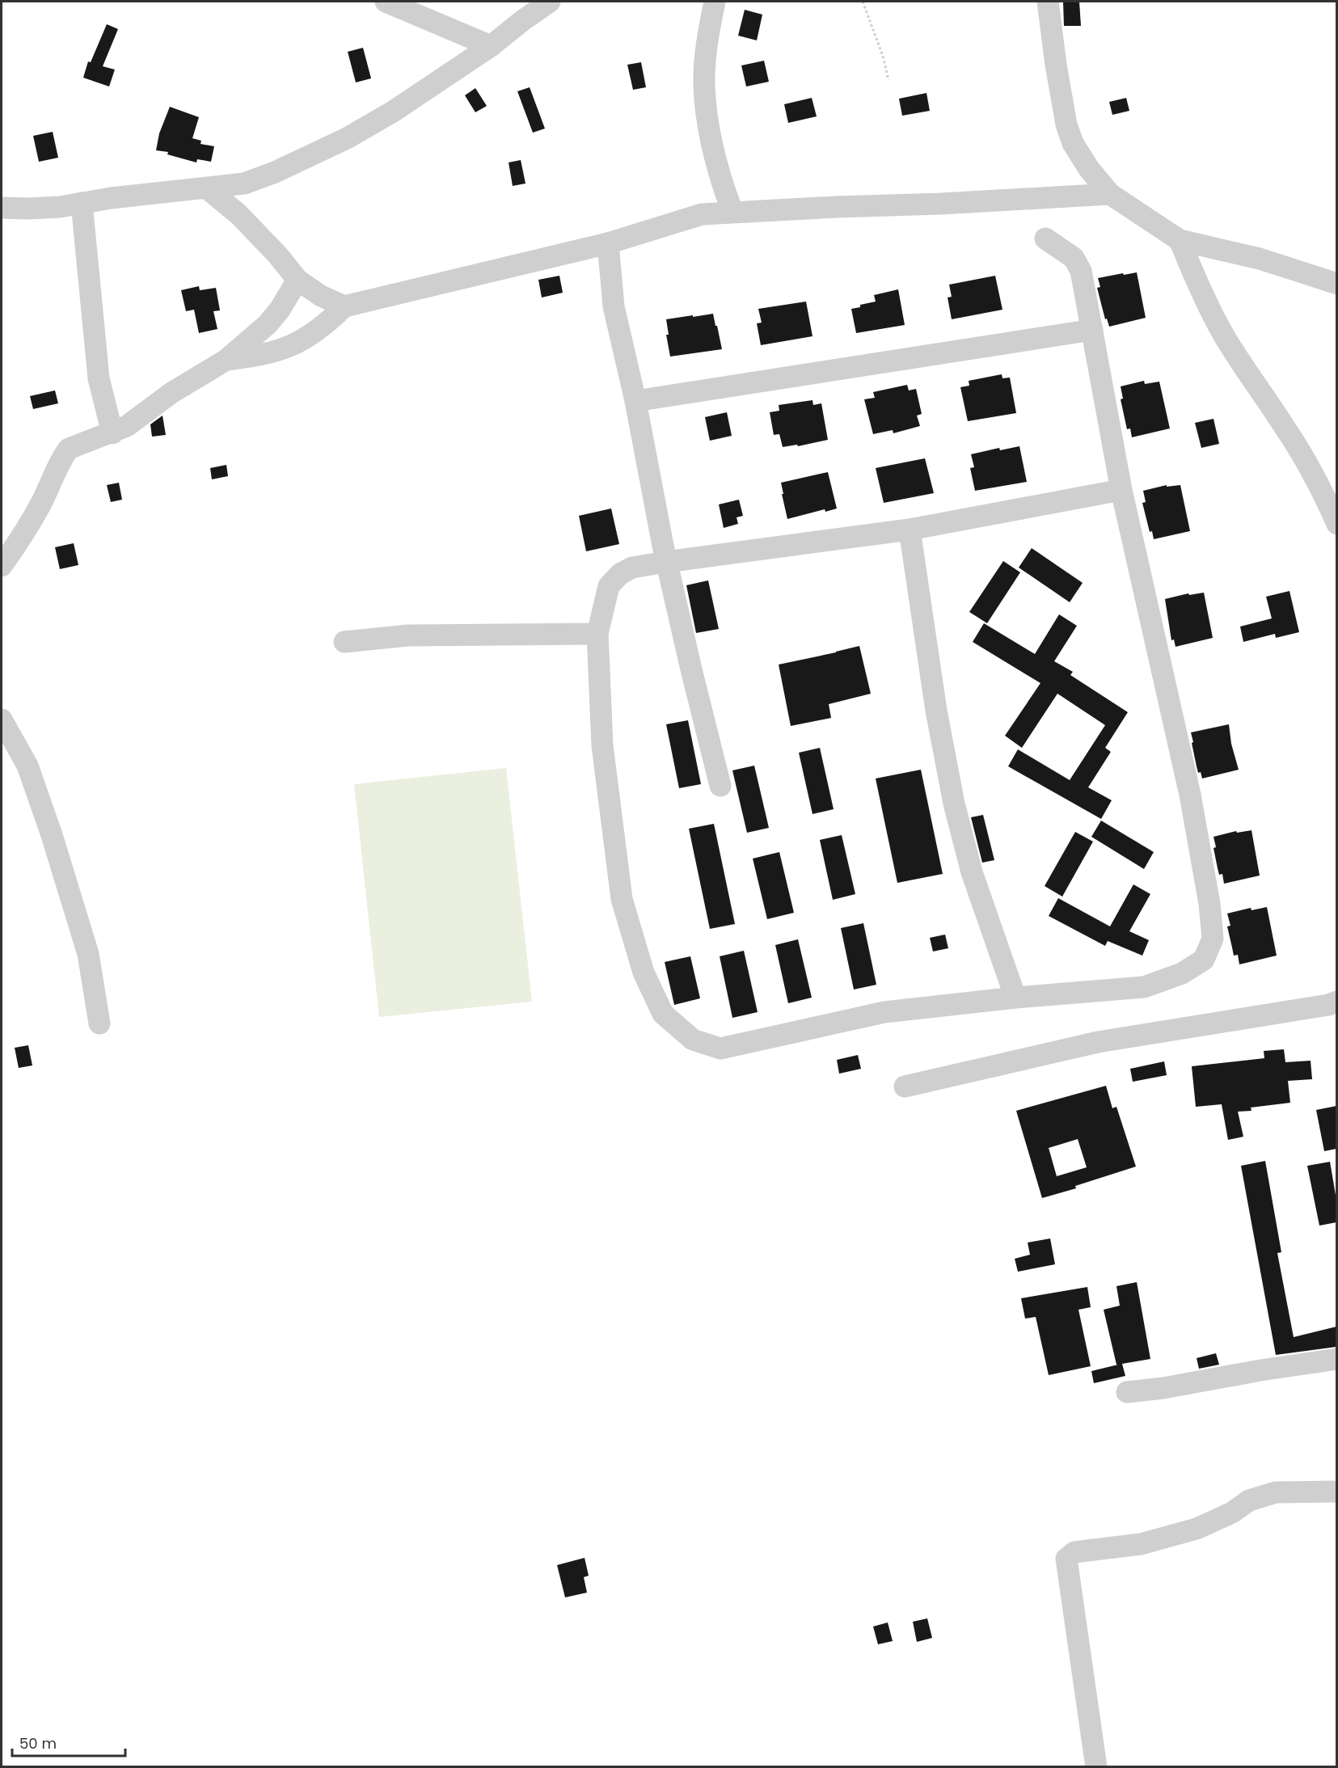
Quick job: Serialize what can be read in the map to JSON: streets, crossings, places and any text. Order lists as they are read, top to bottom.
{
  "scale_bar": "50 m"
}
